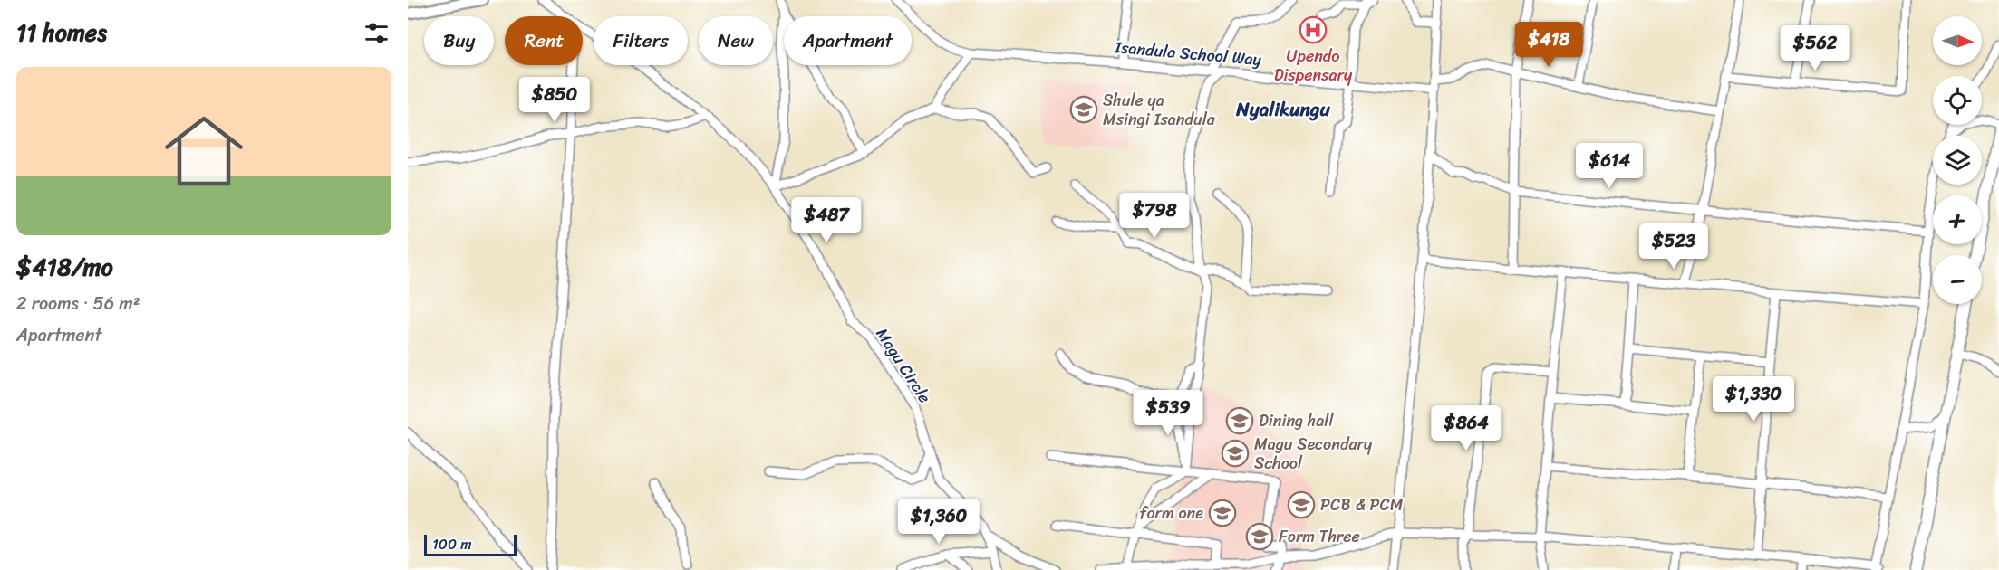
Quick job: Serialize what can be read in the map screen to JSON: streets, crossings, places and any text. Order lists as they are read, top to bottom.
{
  "streets": {
    "street": ["Isandula School Way", "Magu Circle"]
  },
  "districts": ["Nyalikungu"],
  "places": {
    "hospital": ["Upendo Dispensary"],
    "school or university": [
      "Shule ya Msingi Isandula",
      "Dining hall",
      "Magu Secondary School",
      "PCB & PCM",
      "form one",
      "Form Three"
    ]
  },
  "scale_bar": "100 m",
  "north": "right",
  "page": {
    "heading": "11 homes",
    "map_buttons": ["+", "−"],
    "chip": [
      "Buy",
      "Rent",
      "Filters",
      "New",
      "Apartment"
    ],
    "price": [
      "$418",
      "$562",
      "$850",
      "$614",
      "$798",
      "$487",
      "$523",
      "$1,330",
      "$539",
      "$864",
      "$1,360"
    ],
    "list": [
      {
        "name": "$418/mo",
        "note": "2 rooms · 56 m² · Apartment"
      }
    ],
    "scale": "100 m"
  }
}
